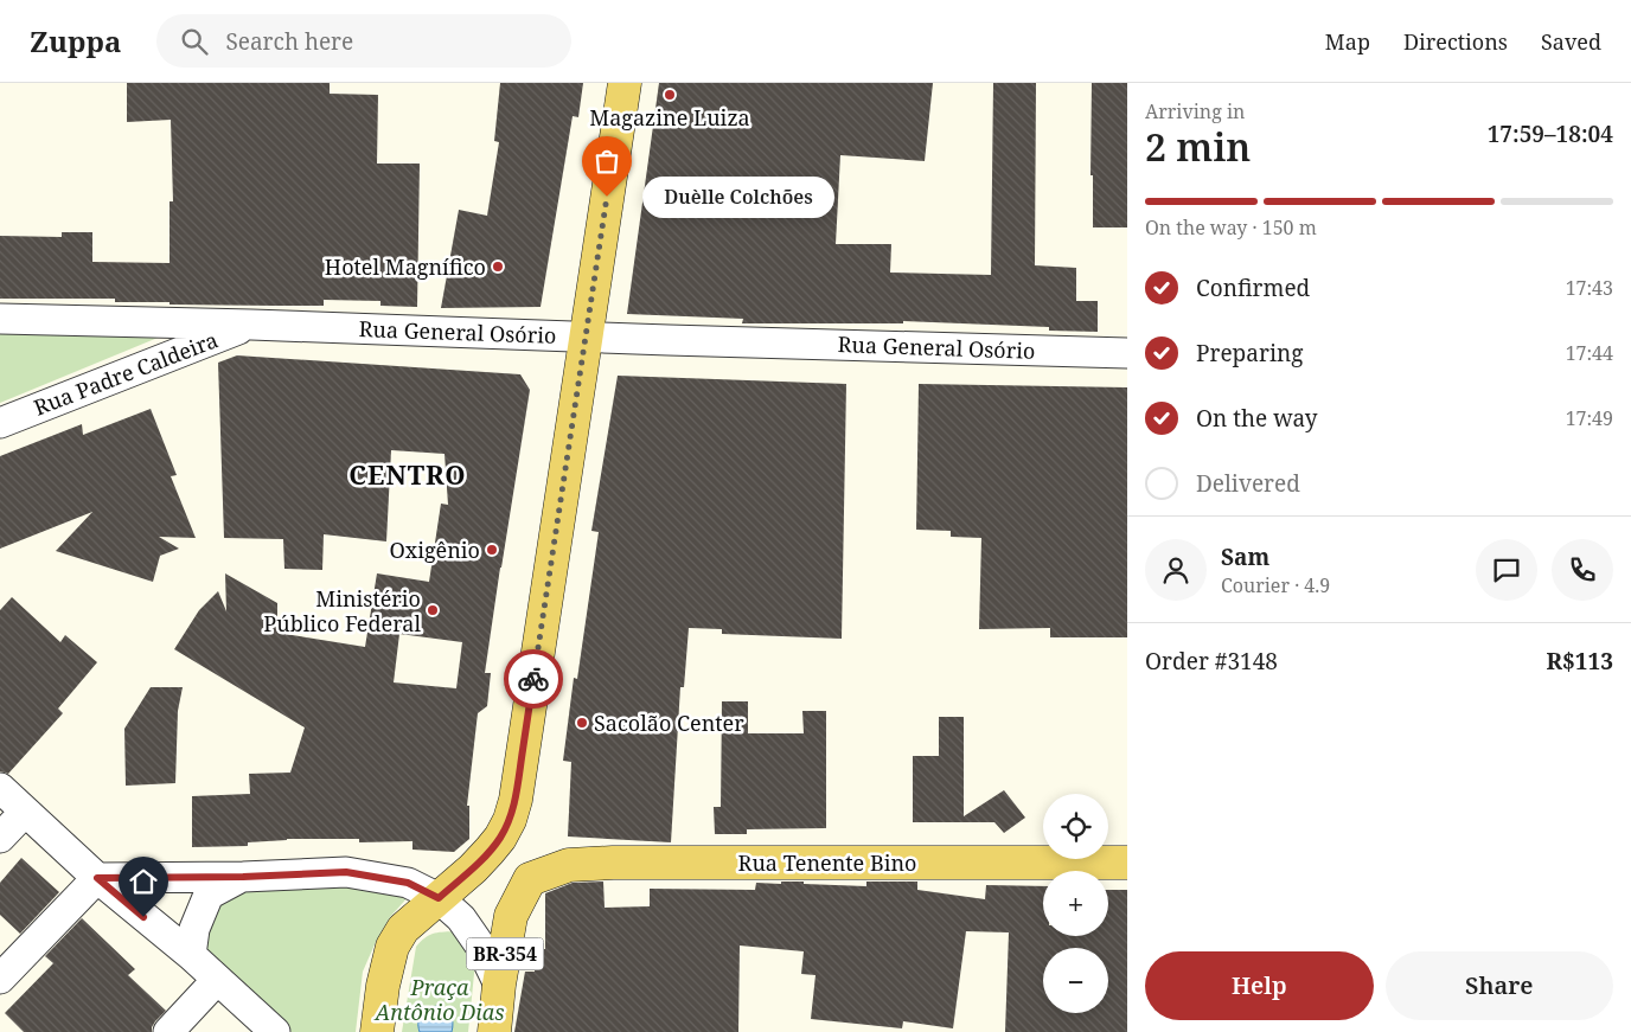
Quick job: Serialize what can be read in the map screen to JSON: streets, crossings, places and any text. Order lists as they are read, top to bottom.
{
  "streets": {
    "main road": ["Rua Tenente Bino", "BR-354"],
    "street": ["Rua General Osório", "Rua Padre Caldeira"]
  },
  "crossings": [
    ["Rua General Osório", "Rua Padre Caldeira"],
    ["Rua Tenente Bino", "BR-354"]
  ],
  "districts": ["CENTRO"],
  "parks": ["Praça Antônio Dias"],
  "places": [
    "Magazine Luiza",
    "Duèlle Colchões",
    "Hotel Magnífico",
    "Oxigênio",
    "Ministério Público Federal",
    "Sacolão Center"
  ],
  "page": {
    "header": "Zuppa",
    "search": "Search here",
    "nav": ["Map", "Directions", "Saved"],
    "heading": ["2 min", "Arriving in", "17:59–18:04"],
    "panel": [
      "Sam",
      "Courier · 4.9",
      "Order #3148",
      "R$113"
    ],
    "bubble": "Duèlle Colchões",
    "bar": "On the way · 150 m",
    "list": [
      ["Confirmed", "17:43"],
      ["Preparing", "17:44"],
      ["On the way", "17:49"],
      "Delivered"
    ],
    "map_buttons": ["+", "−"],
    "buttons": ["Help", "Share"]
  }
}
